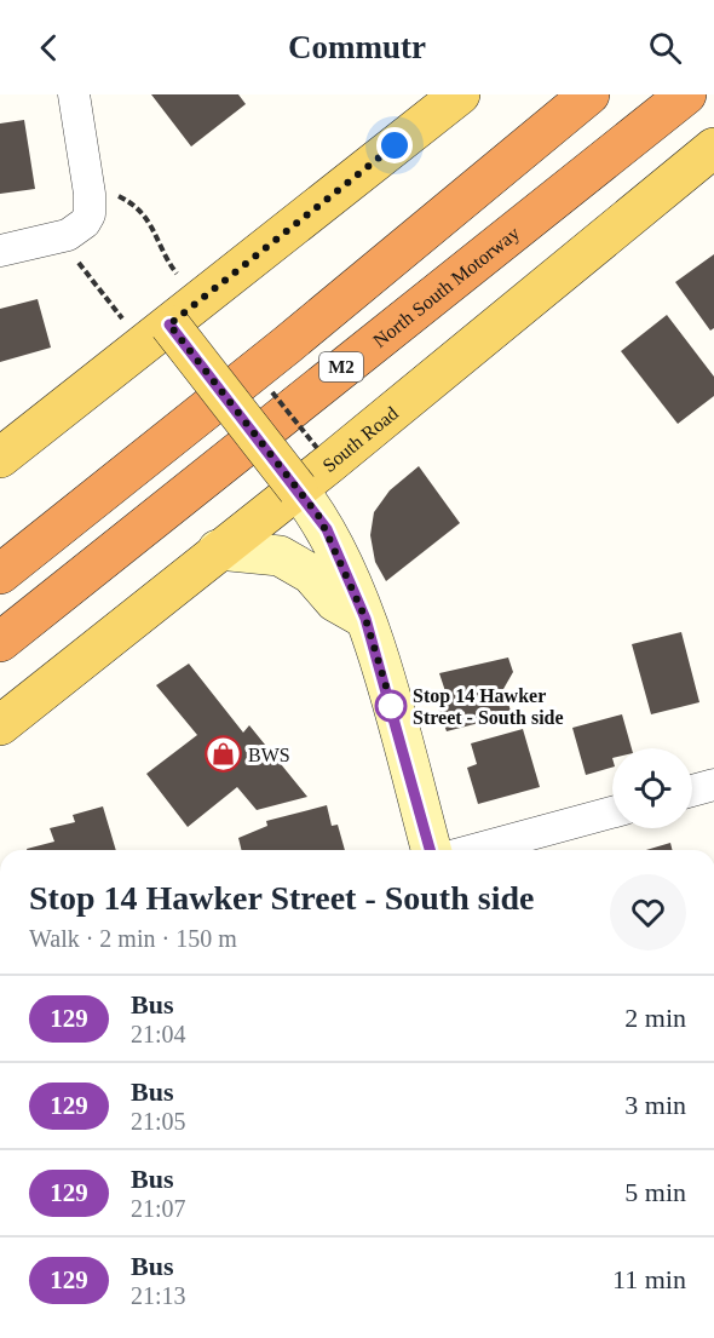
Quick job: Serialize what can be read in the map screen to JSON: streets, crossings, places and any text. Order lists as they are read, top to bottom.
{
  "streets": {
    "highway": ["North South Motorway", "M2"],
    "main road": ["South Road"]
  },
  "places": {
    "other": ["Stop 14 Hawker Street - South side"],
    "shop": ["BWS"]
  },
  "lines": ["bus line 129"],
  "page": {
    "header": "Commutr",
    "heading": ["Stop 14 Hawker Street - South side", "Walk · 2 min · 150 m"],
    "list": [
      {
        "mark": "129",
        "name": "Bus",
        "note": "21:04",
        "value": "2 min"
      },
      {
        "mark": "129",
        "name": "Bus",
        "note": "21:05",
        "value": "3 min"
      },
      {
        "mark": "129",
        "name": "Bus",
        "note": "21:07",
        "value": "5 min"
      },
      {
        "mark": "129",
        "name": "Bus",
        "note": "21:13",
        "value": "11 min"
      }
    ]
  }
}
